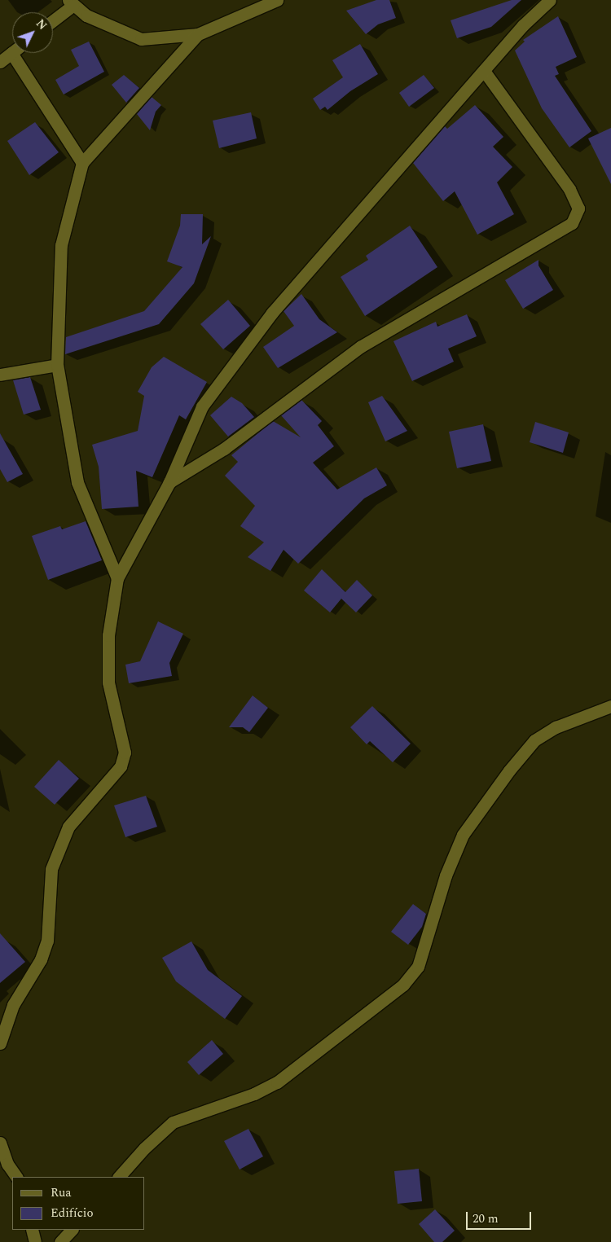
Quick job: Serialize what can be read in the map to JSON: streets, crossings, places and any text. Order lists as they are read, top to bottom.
{
  "legend": ["Rua", "Edifício"],
  "scale_bar": "20 m",
  "north": "top right"
}
